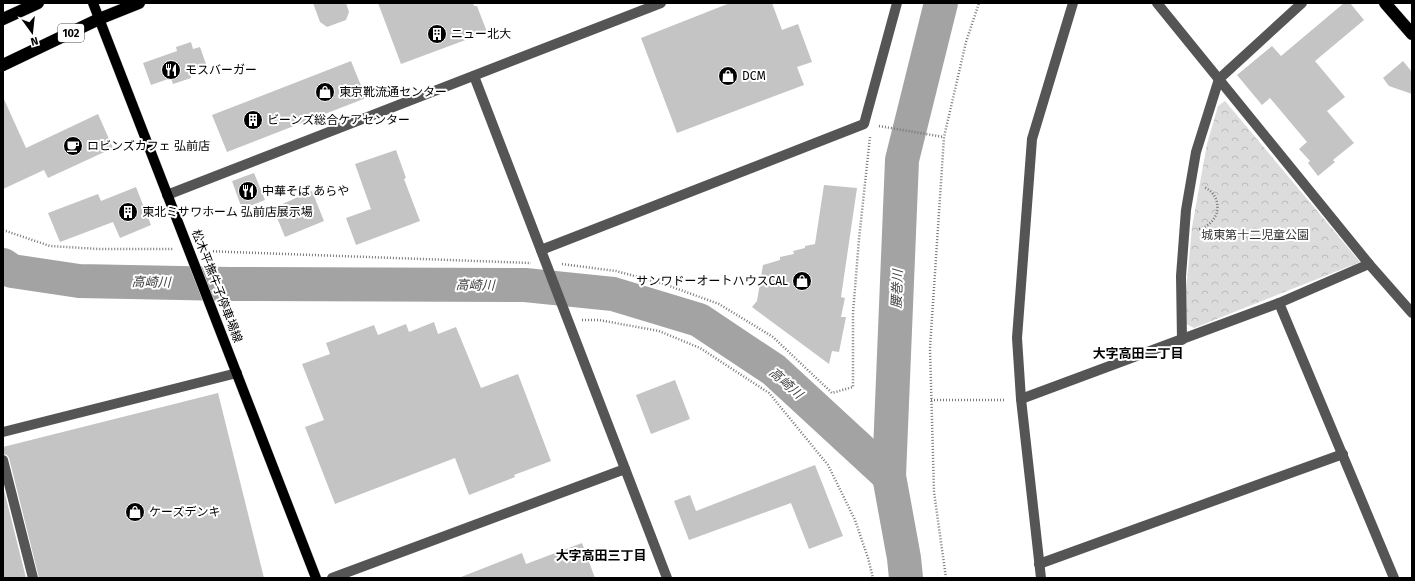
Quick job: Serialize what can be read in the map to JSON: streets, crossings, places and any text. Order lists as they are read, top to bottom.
{
  "streets": {
    "highway": ["102"],
    "main road": ["松木平撫牛子停車場線"]
  },
  "crossings": [
    ["102", "松木平撫牛子停車場線"]
  ],
  "districts": ["大字高田二丁目", "大字高田三丁目"],
  "water": ["高崎川", "腰巻川"],
  "parks": ["城東第十二児童公園"],
  "places": {
    "building": ["ニュー北大", "ビーンズ総合ケアセンター", "東北ミサワホーム 弘前店展示場"],
    "restaurant": ["モスバーガー", "中華そば あらや"],
    "shop": [
      "DCM",
      "東京靴流通センター",
      "サンワドーオートハウスCAL",
      "ケーズデンキ"
    ],
    "cafe": ["ロビンズカフェ 弘前店"]
  },
  "north": "bottom"
}
